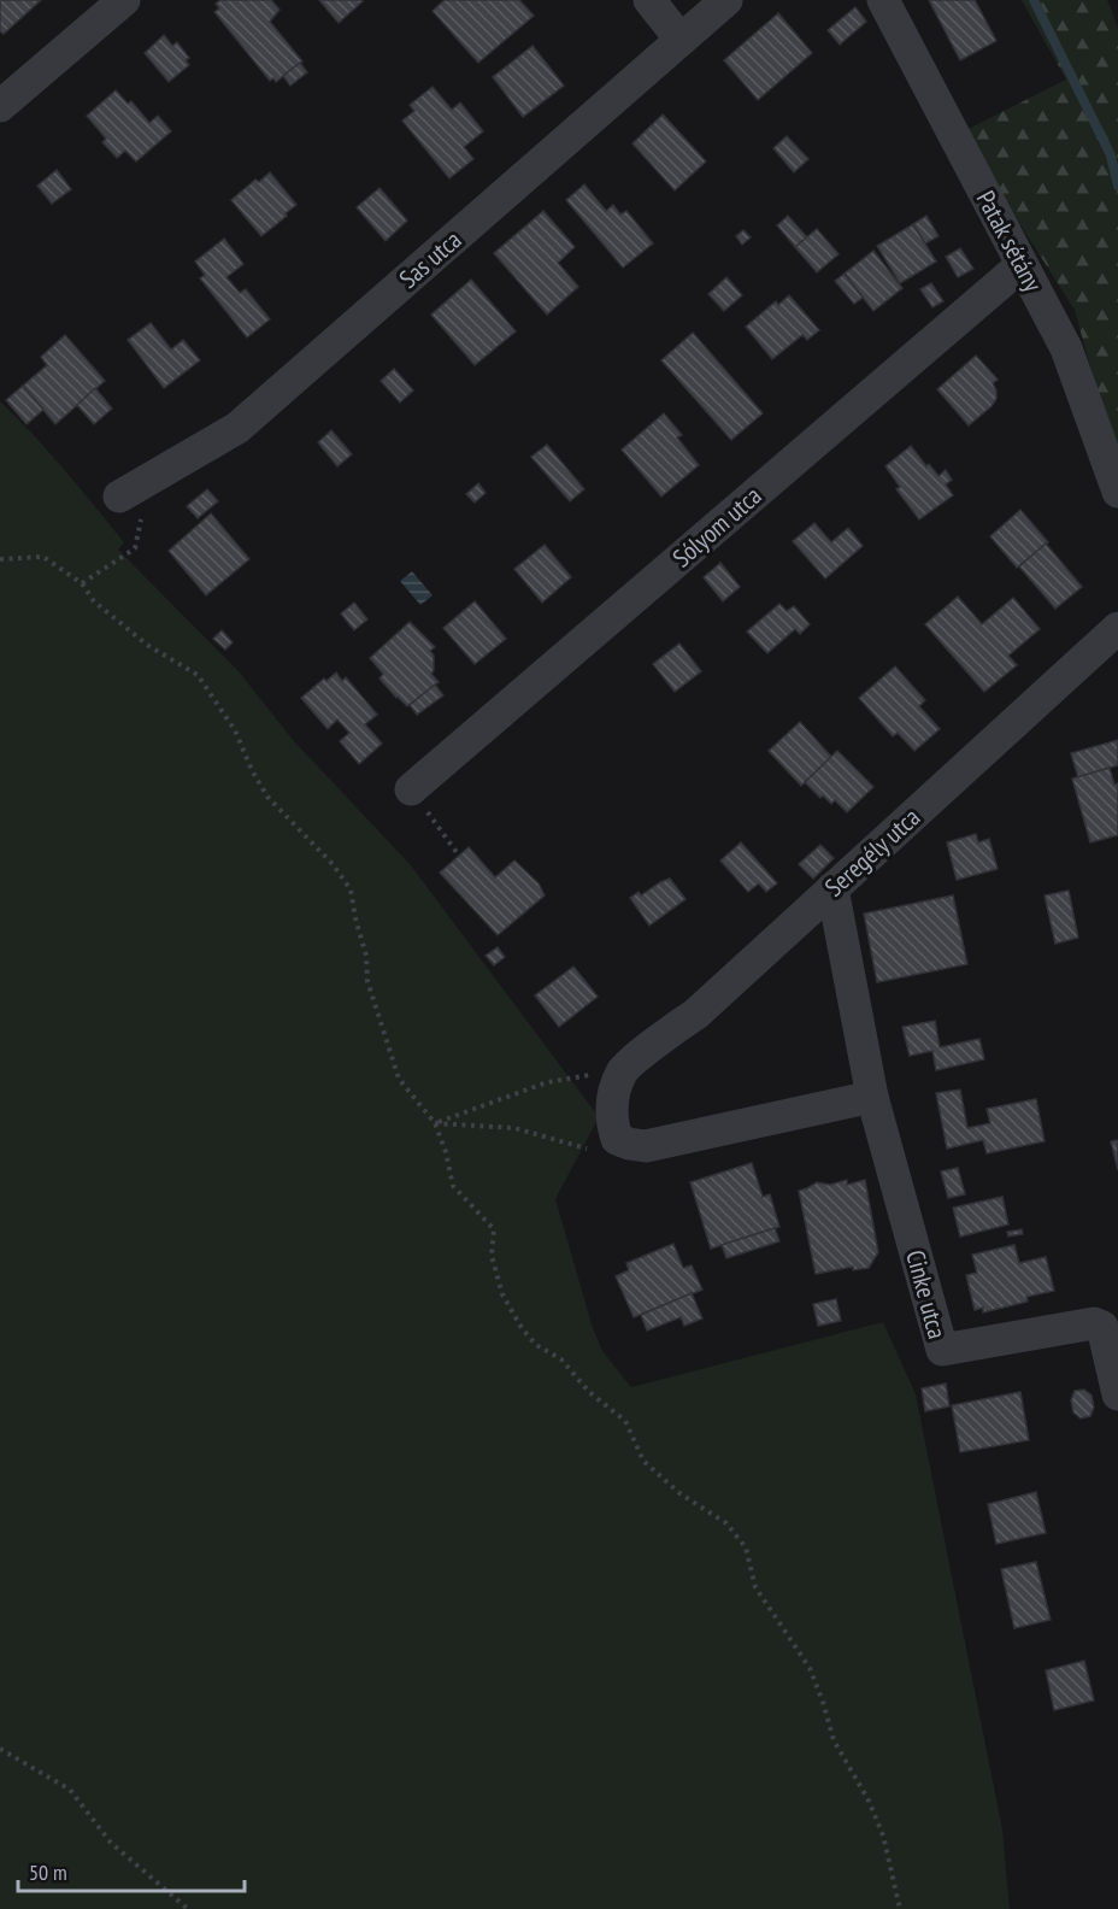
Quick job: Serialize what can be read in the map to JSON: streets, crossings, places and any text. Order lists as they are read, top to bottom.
{
  "streets": {
    "street": [
      "Patak sétány",
      "Sas utca",
      "Sólyom utca",
      "Seregély utca",
      "Cinke utca"
    ]
  },
  "crossings": [
    ["Patak sétány", "Sólyom utca"],
    ["Seregély utca", "Cinke utca"]
  ],
  "scale_bar": "50 m"
}
